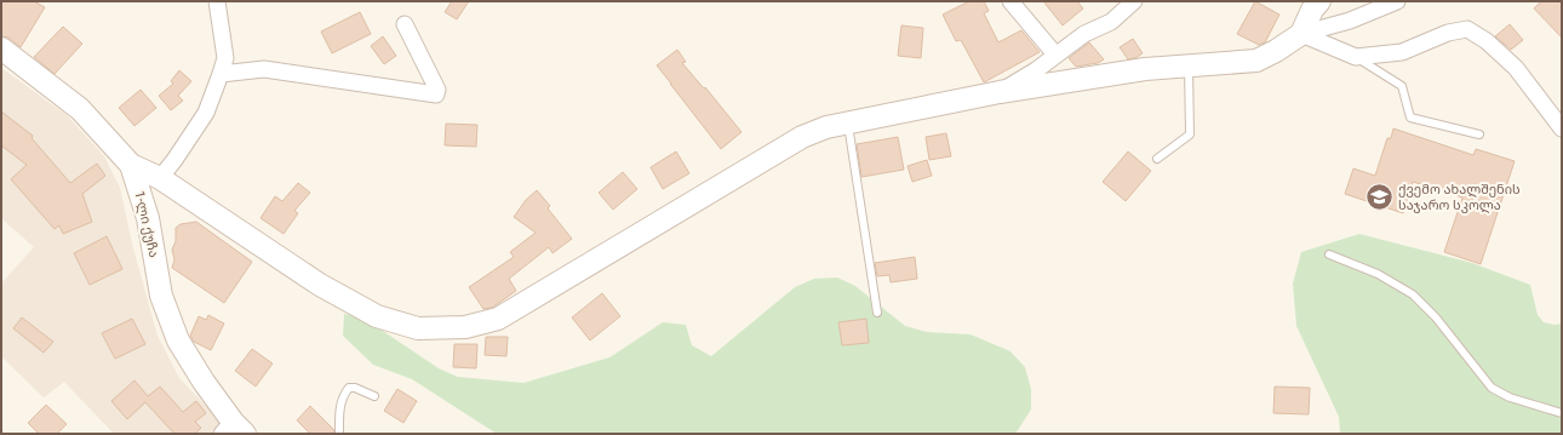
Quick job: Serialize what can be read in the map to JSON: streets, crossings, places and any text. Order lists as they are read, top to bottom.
{
  "streets": {
    "street": ["1-ლი ქუჩა"]
  },
  "places": {
    "school or university": ["ქვემო ახალშენის საჯარო სკოლა"]
  }
}
